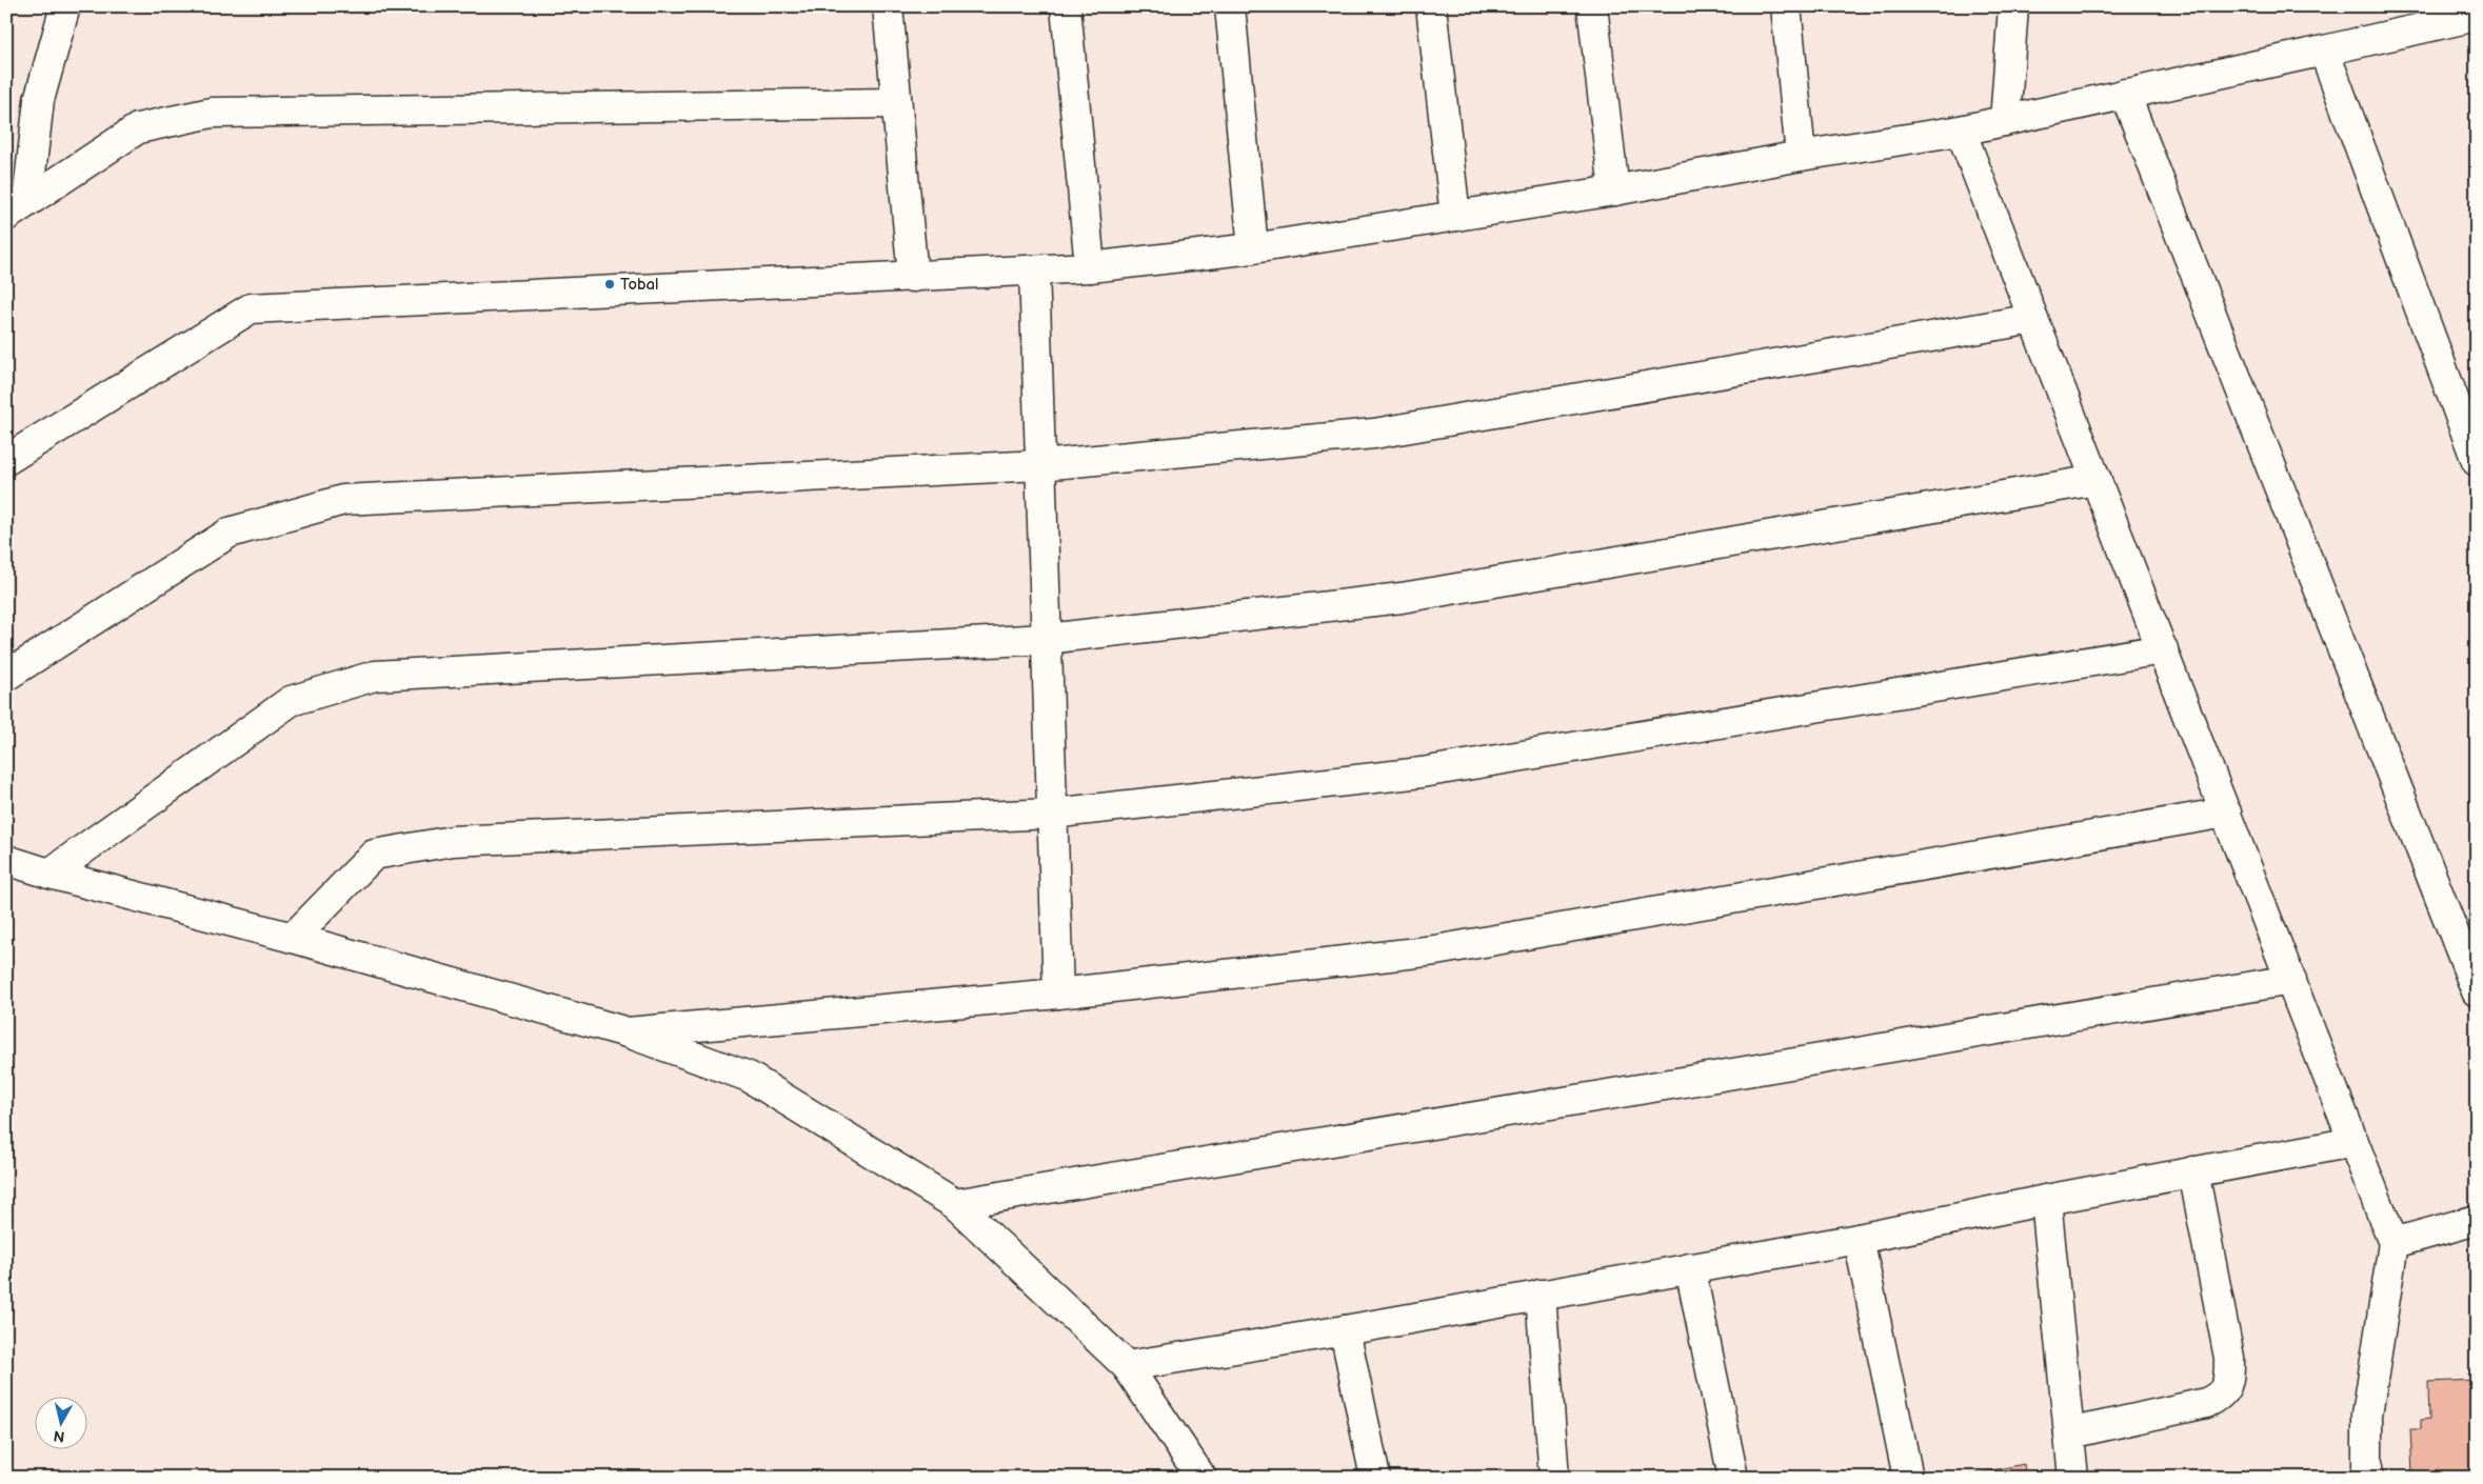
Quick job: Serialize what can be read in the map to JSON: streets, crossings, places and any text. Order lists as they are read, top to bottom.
{
  "places": ["Tobal"],
  "north": "bottom"
}
